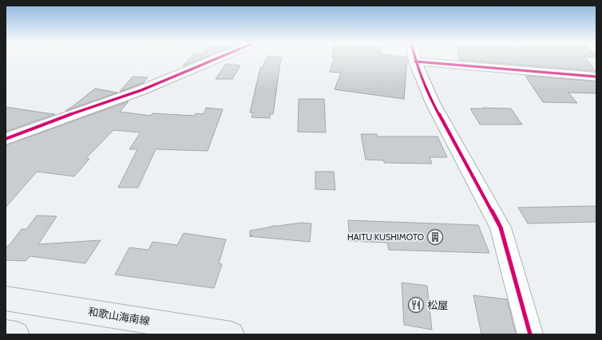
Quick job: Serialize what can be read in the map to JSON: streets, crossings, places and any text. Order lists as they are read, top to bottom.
{
  "streets": {
    "main road": ["和歌山海南線"]
  },
  "places": {
    "building": ["HAITU KUSHIMOTO"],
    "restaurant": ["松屋"]
  }
}
